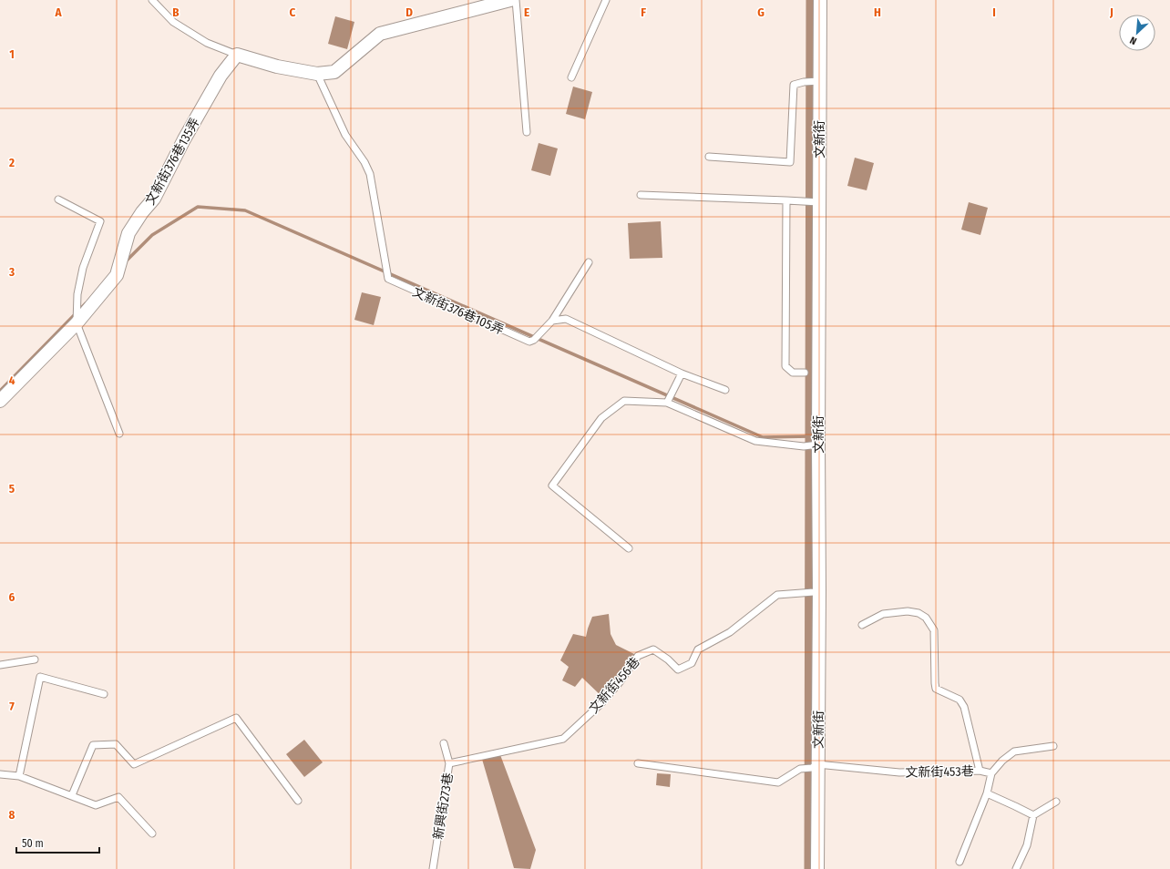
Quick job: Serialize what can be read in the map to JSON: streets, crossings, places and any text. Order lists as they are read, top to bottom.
{
  "streets": {
    "street": ["文新街", "文新街376巷135弄"],
    "lane": [
      "文新街376巷105弄",
      "文新街456巷",
      "文新街453巷",
      "新興街273巷"
    ]
  },
  "crossings": [
    ["文新街", "文新街456巷"],
    ["文新街", "文新街453巷"],
    ["文新街456巷", "新興街273巷"]
  ],
  "scale_bar": "50 m",
  "north": "bottom left",
  "grid": {
    "columns": [
      "A",
      "B",
      "C",
      "D",
      "E",
      "F",
      "G",
      "H",
      "I",
      "J"
    ],
    "rows": [
      "1",
      "2",
      "3",
      "4",
      "5",
      "6",
      "7",
      "8"
    ]
  }
}
